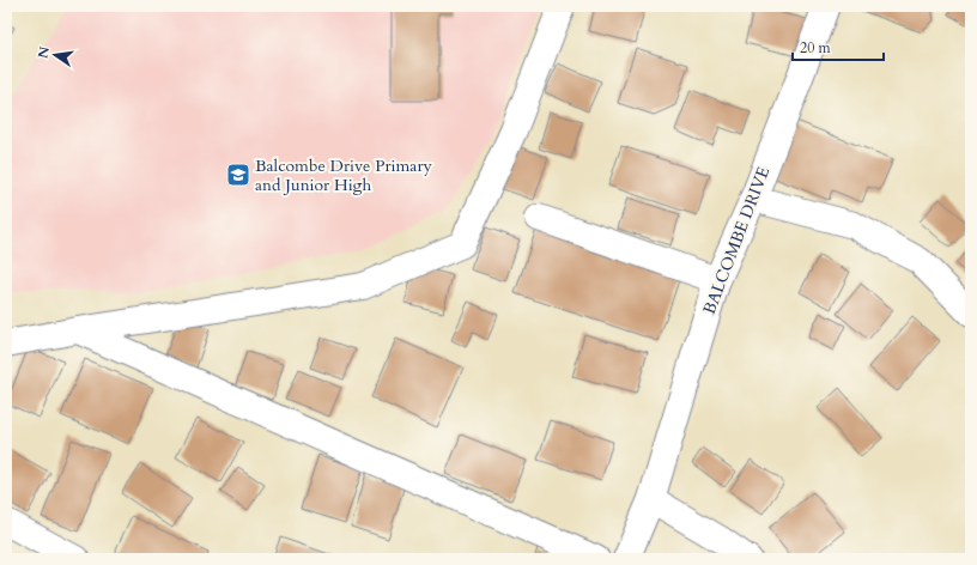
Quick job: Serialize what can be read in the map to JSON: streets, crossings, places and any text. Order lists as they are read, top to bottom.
{
  "streets": {
    "street": ["BALCOMBE DRIVE"]
  },
  "places": {
    "school or university": ["Balcombe Drive Primary and Junior High"]
  },
  "scale_bar": "20 m",
  "north": "left"
}
